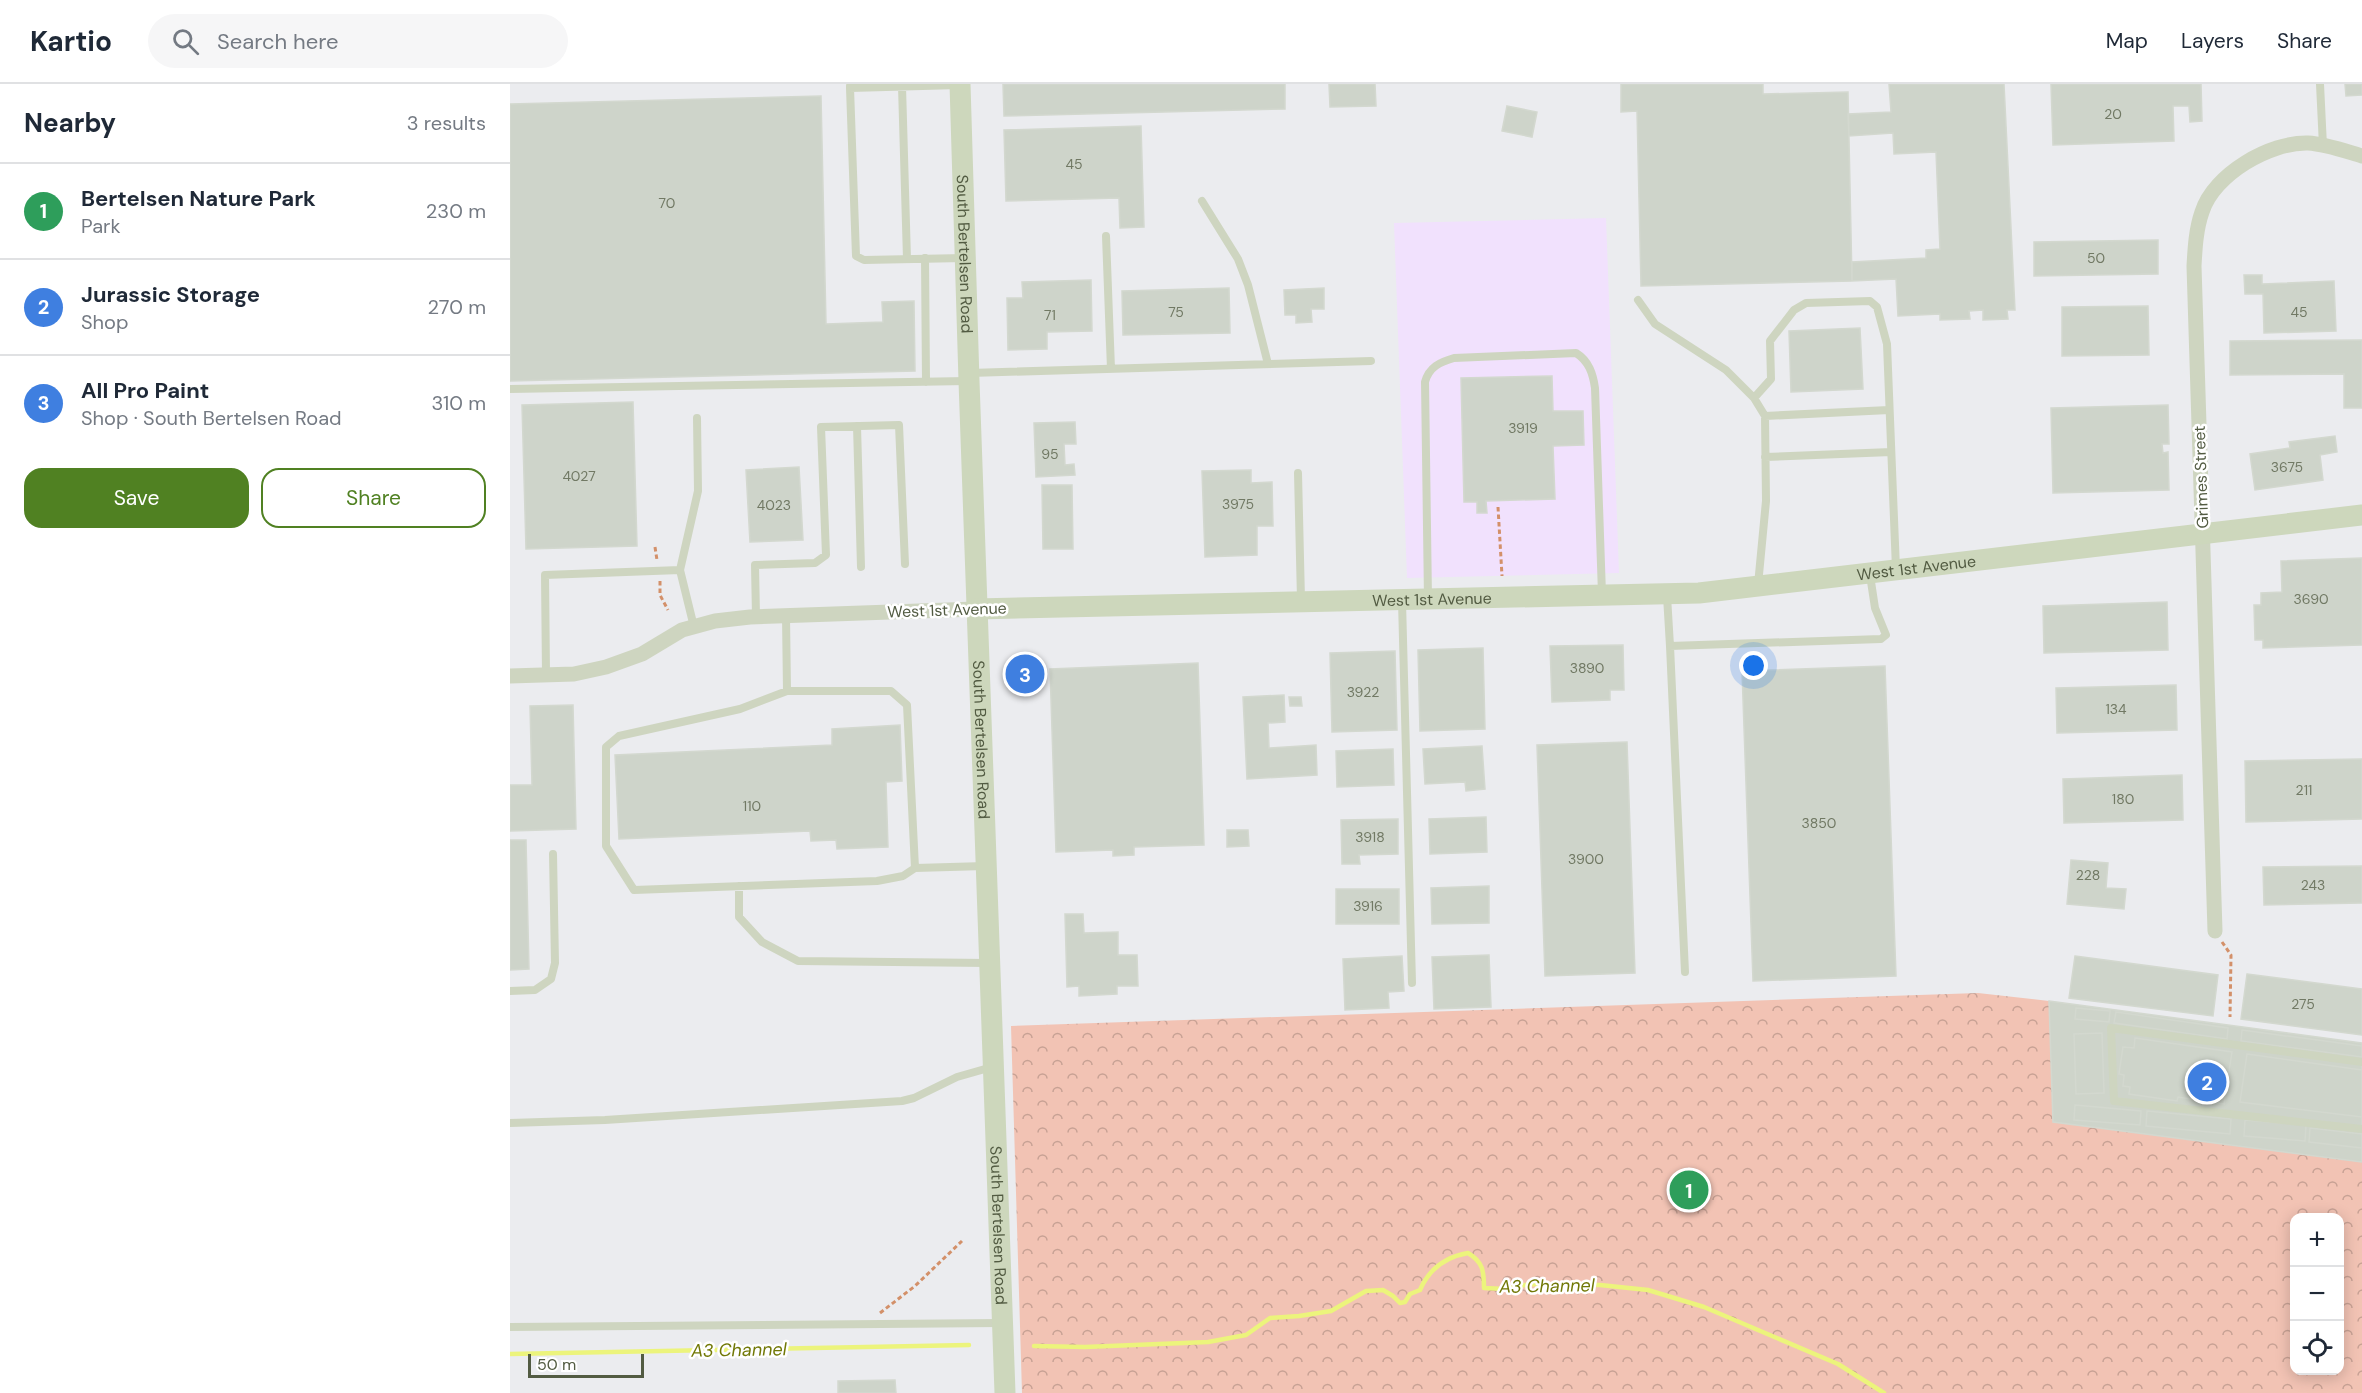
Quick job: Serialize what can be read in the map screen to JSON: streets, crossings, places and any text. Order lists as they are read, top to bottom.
{
  "streets": {
    "street": ["South Bertelsen Road", "Grimes Street", "West 1st Avenue"]
  },
  "crossings": [
    ["South Bertelsen Road", "West 1st Avenue"],
    ["Grimes Street", "West 1st Avenue"]
  ],
  "water": ["A3 Channel"],
  "house_numbers": [
    "20",
    "45",
    "70",
    "50",
    "75",
    "45",
    "71",
    "3919",
    "95",
    "3675",
    "4027",
    "3975",
    "4023",
    "3690",
    "3890",
    "3922",
    "134",
    "211",
    "180",
    "110",
    "3850",
    "3918",
    "3900",
    "228",
    "243",
    "3916",
    "275"
  ],
  "scale_bar": "50 m",
  "page": {
    "header": "Kartio",
    "search": "Search here",
    "nav": ["Map", "Layers", "Share"],
    "heading": ["Nearby", "3 results"],
    "list": [
      {
        "mark": "1",
        "name": "Bertelsen Nature Park",
        "note": "Park",
        "value": "230 m"
      },
      {
        "mark": "2",
        "name": "Jurassic Storage",
        "note": "Shop",
        "value": "270 m"
      },
      {
        "mark": "3",
        "name": "All Pro Paint",
        "note": "Shop · South Bertelsen Road",
        "value": "310 m"
      }
    ],
    "buttons": ["Save", "Share"],
    "pins": ["3", "2", "1"],
    "map_buttons": ["+", "−"],
    "scale": "50 m"
  }
}
